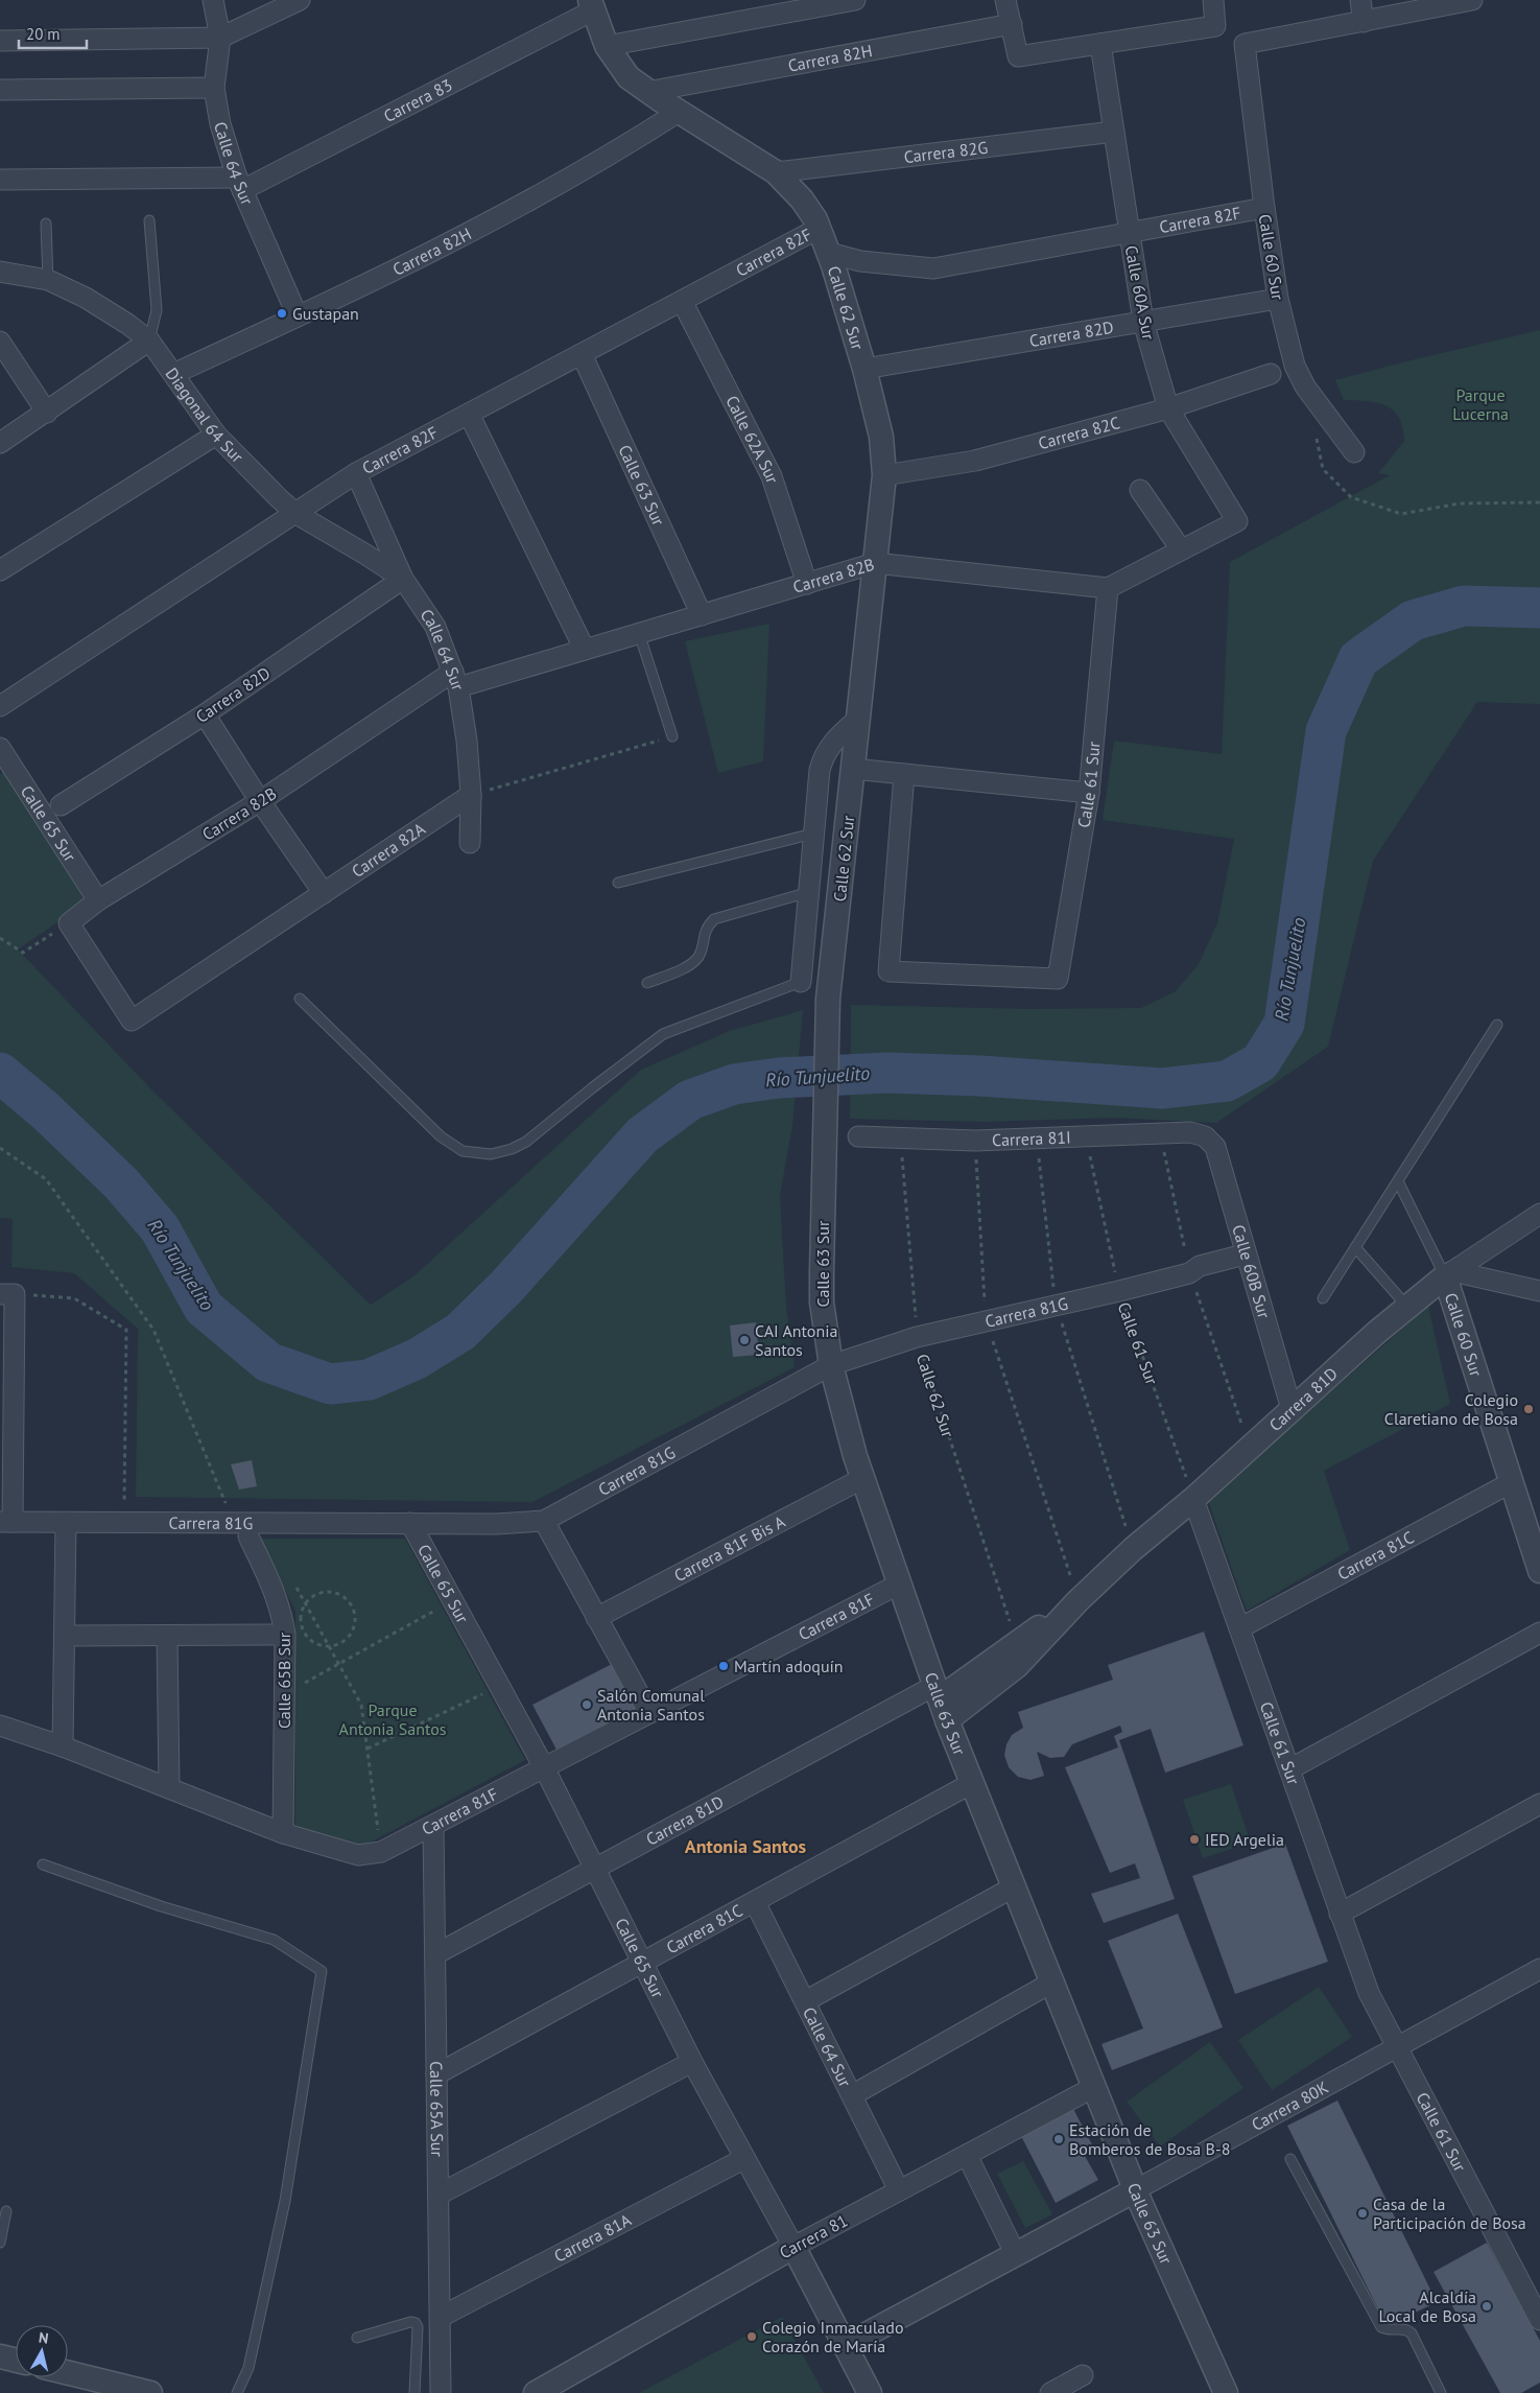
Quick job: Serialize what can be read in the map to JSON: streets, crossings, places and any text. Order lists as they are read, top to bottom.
{
  "streets": {
    "street": [
      "Carrera 82H",
      "Carrera 83",
      "Carrera 82G",
      "Calle 64 Sur",
      "Carrera 82F",
      "Calle 60 Sur",
      "Calle 60A Sur",
      "Calle 62 Sur",
      "Carrera 82D",
      "Diagonal 64 Sur",
      "Carrera 82C",
      "Calle 62A Sur",
      "Calle 63 Sur",
      "Carrera 82B",
      "Calle 61 Sur",
      "Calle 65 Sur",
      "Carrera 82A",
      "Carrera 81I",
      "Calle 60B Sur",
      "Carrera 81G",
      "Carrera 81D",
      "Carrera 81F Bis A",
      "Carrera 81C",
      "Carrera 81F",
      "Calle 65B Sur",
      "Carrera 80K",
      "Calle 65A Sur",
      "Carrera 81",
      "Carrera 81A"
    ]
  },
  "crossings": [
    ["Carrera 82H", "Calle 64 Sur"],
    ["Carrera 82H", "Calle 62 Sur"],
    ["Carrera 82H", "Diagonal 64 Sur"],
    ["Carrera 83", "Calle 64 Sur"],
    ["Carrera 83", "Calle 62 Sur"],
    ["Carrera 82G", "Calle 60A Sur"],
    ["Carrera 82G", "Calle 62 Sur"],
    ["Calle 64 Sur", "Carrera 82F"],
    ["Calle 64 Sur", "Carrera 82D"],
    ["Calle 64 Sur", "Diagonal 64 Sur"],
    ["Calle 64 Sur", "Carrera 82B"],
    ["Calle 64 Sur", "Carrera 82A"],
    ["Calle 64 Sur", "Carrera 81C"],
    ["Calle 64 Sur", "Carrera 81"],
    ["Carrera 82F", "Calle 60 Sur"],
    ["Carrera 82F", "Calle 60A Sur"],
    ["Carrera 82F", "Calle 62 Sur"],
    ["Carrera 82F", "Diagonal 64 Sur"],
    ["Carrera 82F", "Calle 62A Sur"],
    ["Carrera 82F", "Calle 63 Sur"],
    ["Calle 60 Sur", "Carrera 82D"],
    ["Calle 60 Sur", "Carrera 81D"],
    ["Calle 60 Sur", "Carrera 81C"],
    ["Calle 60A Sur", "Carrera 82D"],
    ["Calle 60A Sur", "Carrera 82C"],
    ["Calle 62 Sur", "Carrera 82D"],
    ["Calle 62 Sur", "Carrera 82C"],
    ["Calle 62 Sur", "Calle 63 Sur"],
    ["Calle 62 Sur", "Carrera 82B"],
    ["Calle 62 Sur", "Carrera 81I"],
    ["Calle 62 Sur", "Carrera 81G"],
    ["Calle 62 Sur", "Carrera 81D"],
    ["Carrera 82D", "Diagonal 64 Sur"],
    ["Calle 62A Sur", "Carrera 82B"],
    ["Calle 63 Sur", "Carrera 82B"],
    ["Calle 63 Sur", "Carrera 81G"],
    ["Calle 63 Sur", "Carrera 81D"],
    ["Calle 63 Sur", "Carrera 81F Bis A"],
    ["Calle 63 Sur", "Carrera 81C"],
    ["Calle 63 Sur", "Carrera 81F"],
    ["Calle 63 Sur", "Carrera 80K"],
    ["Calle 63 Sur", "Carrera 81"],
    ["Carrera 82B", "Calle 61 Sur"],
    ["Carrera 82B", "Calle 65 Sur"],
    ["Carrera 82B", "Carrera 82A"],
    ["Calle 61 Sur", "Carrera 81I"],
    ["Calle 61 Sur", "Carrera 81G"],
    ["Calle 61 Sur", "Carrera 81D"],
    ["Calle 61 Sur", "Carrera 81C"],
    ["Calle 61 Sur", "Carrera 80K"],
    ["Calle 65 Sur", "Carrera 81G"],
    ["Calle 65 Sur", "Carrera 81D"],
    ["Calle 65 Sur", "Carrera 81C"],
    ["Calle 65 Sur", "Carrera 81F"],
    ["Calle 65 Sur", "Carrera 80K"],
    ["Calle 65 Sur", "Carrera 81"],
    ["Calle 65 Sur", "Carrera 81A"],
    ["Carrera 81I", "Calle 60B Sur"],
    ["Calle 60B Sur", "Carrera 81G"],
    ["Calle 60B Sur", "Carrera 81D"],
    ["Carrera 81D", "Calle 65A Sur"],
    ["Carrera 81C", "Calle 65A Sur"],
    ["Carrera 81F", "Calle 65B Sur"],
    ["Carrera 81F", "Calle 65A Sur"],
    ["Calle 65A Sur", "Carrera 81A"]
  ],
  "districts": ["Antonia Santos"],
  "water": ["Río Tunjuelito"],
  "parks": ["Parque Lucerna", "Parque Antonia Santos"],
  "places": [
    "Gustapan",
    "CAI Antonia Santos",
    "Colegio Claretiano de Bosa",
    "Martín adoquín",
    "Salón Comunal Antonia Santos",
    "IED Argelia",
    "Estación de Bomberos de Bosa B-8",
    "Casa de la Participación de Bosa",
    "Alcaldía Local de Bosa",
    "Colegio Inmaculado Corazón de María"
  ],
  "scale_bar": "20 m",
  "north": "top"
}
